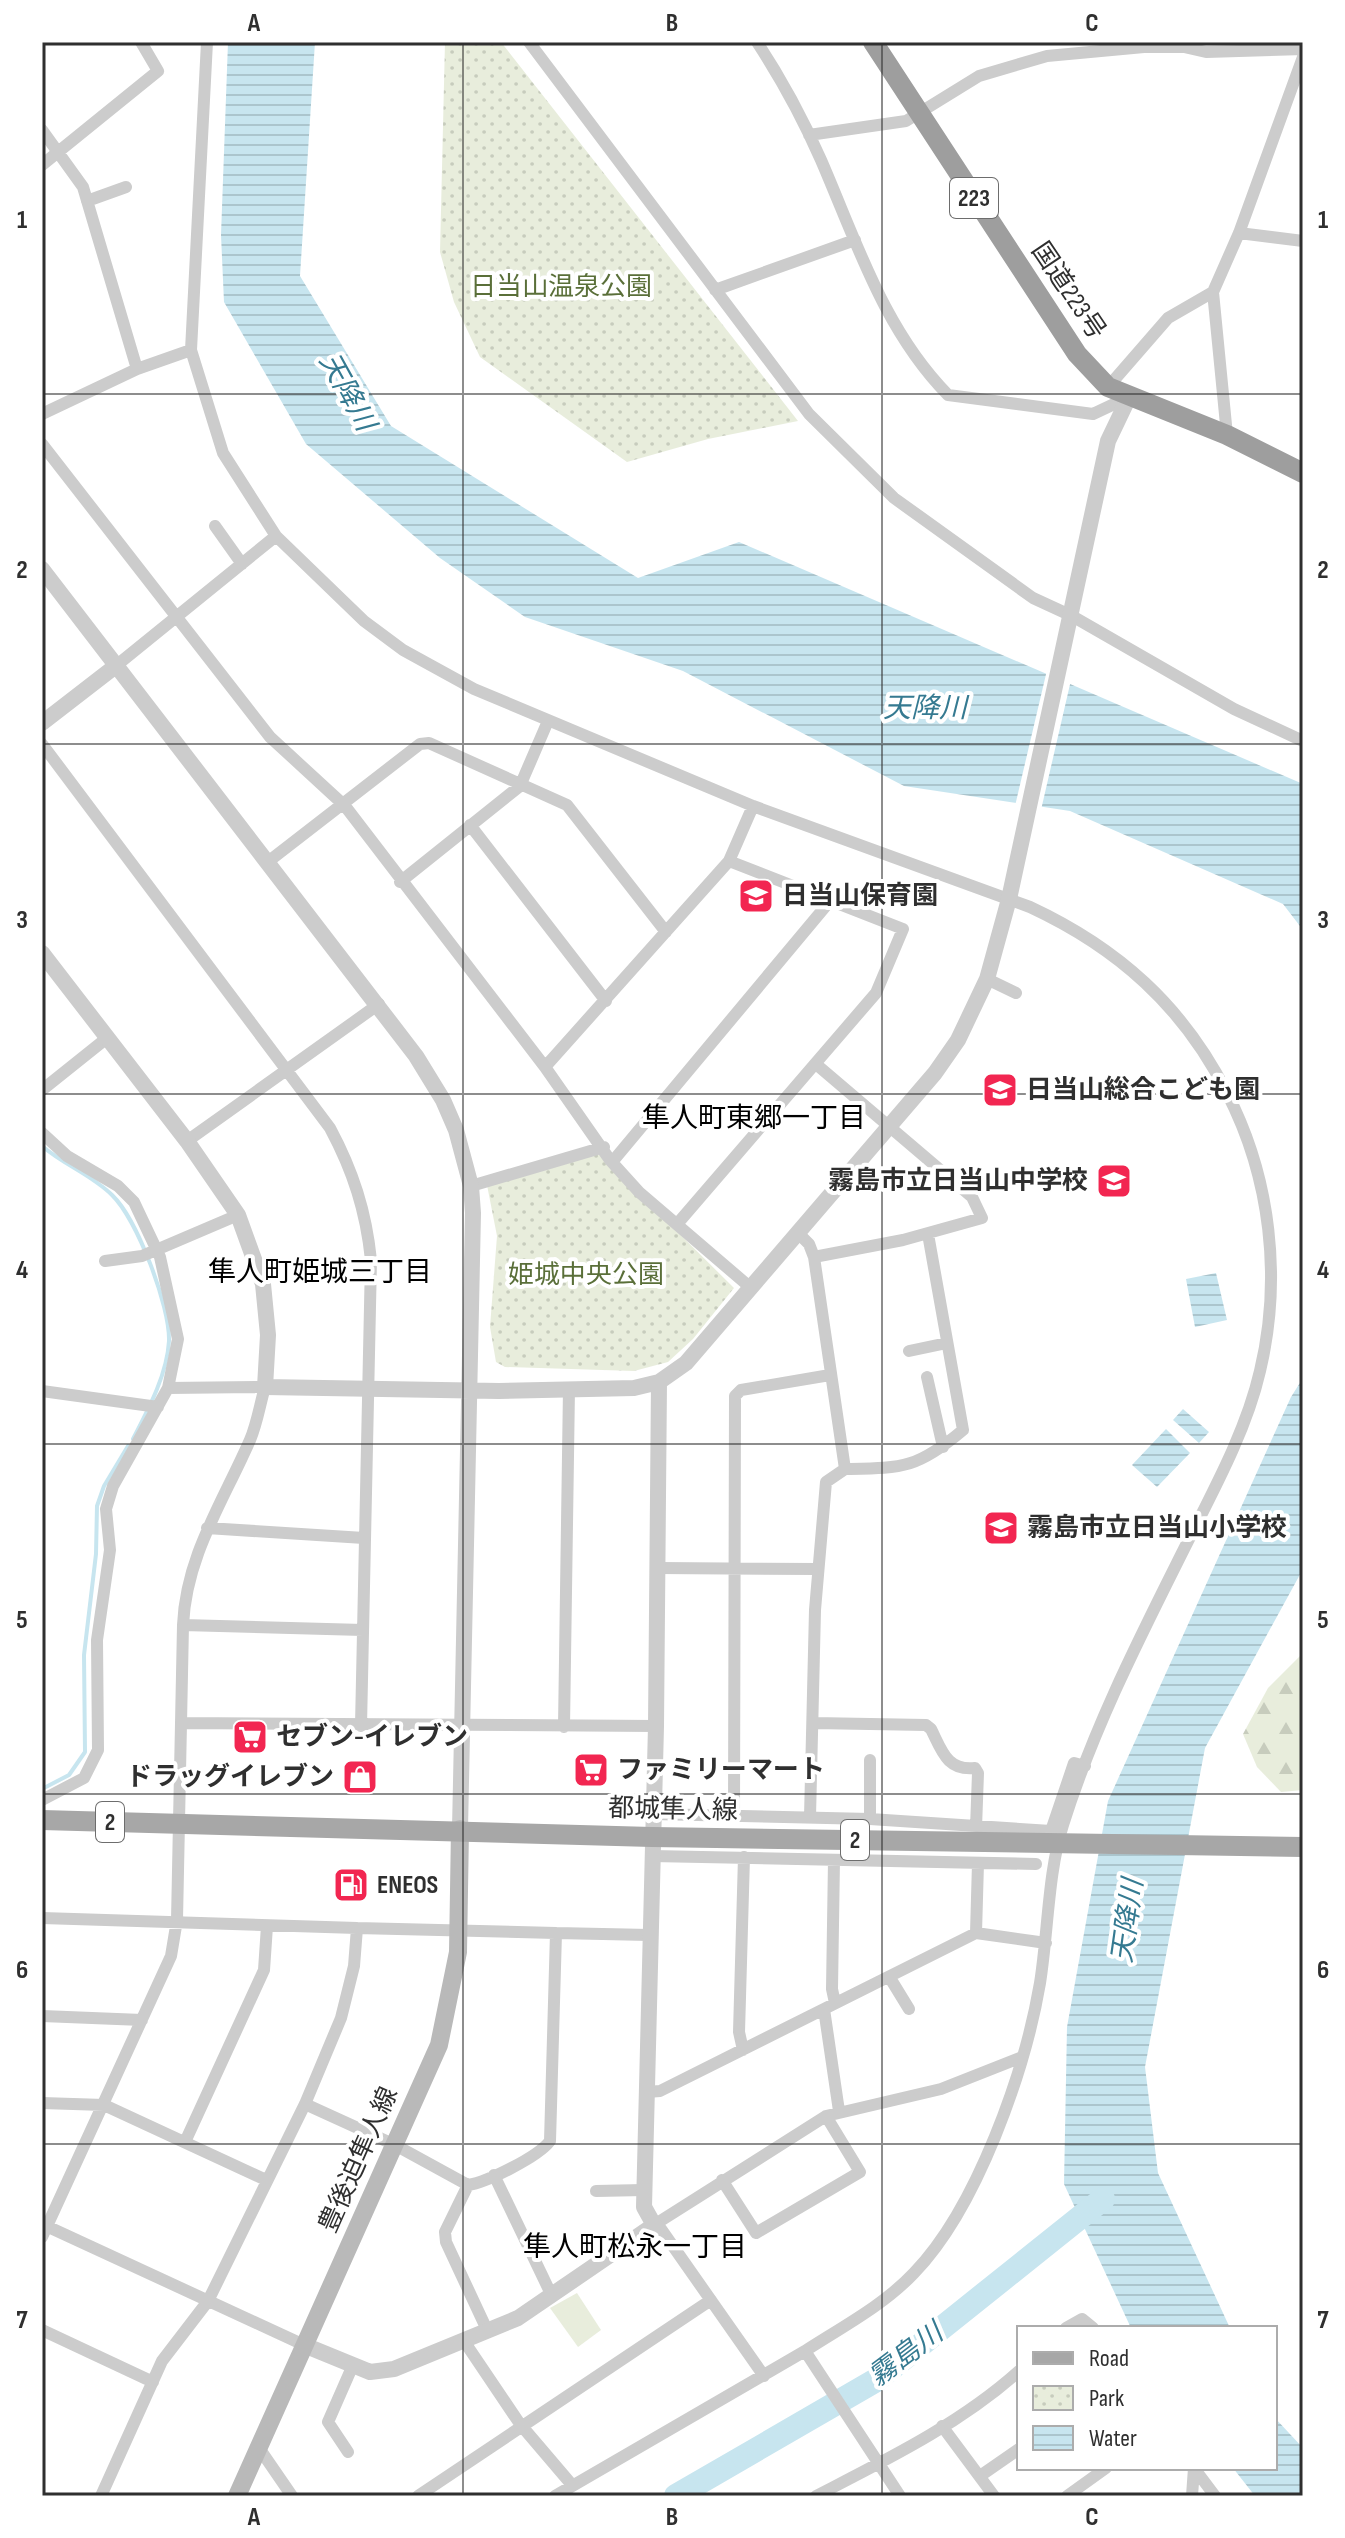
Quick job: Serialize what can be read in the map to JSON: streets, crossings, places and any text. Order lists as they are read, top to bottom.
{
  "streets": {
    "highway": ["223", "国道223号"],
    "main road": ["都城隼人線", "2", "豊後迫隼人線"]
  },
  "crossings": [
    ["都城隼人線", "豊後迫隼人線"]
  ],
  "districts": ["隼人町東郷一丁目", "隼人町姫城三丁目", "隼人町松永一丁目"],
  "water": ["天降川", "霧島川"],
  "parks": ["日当山温泉公園", "姫城中央公園"],
  "places": {
    "school or university": [
      "日当山保育園",
      "日当山総合こども園",
      "霧島市立日当山中学校",
      "霧島市立日当山小学校"
    ],
    "supermarket": ["セブン-イレブン", "ファミリーマート"],
    "shop": ["ドラッグイレブン"],
    "fuel station": ["ENEOS"]
  },
  "legend": ["Road", "Park", "Water"],
  "grid": {
    "columns": ["A", "B", "C"],
    "rows": [
      "1",
      "2",
      "3",
      "4",
      "5",
      "6",
      "7"
    ]
  }
}
